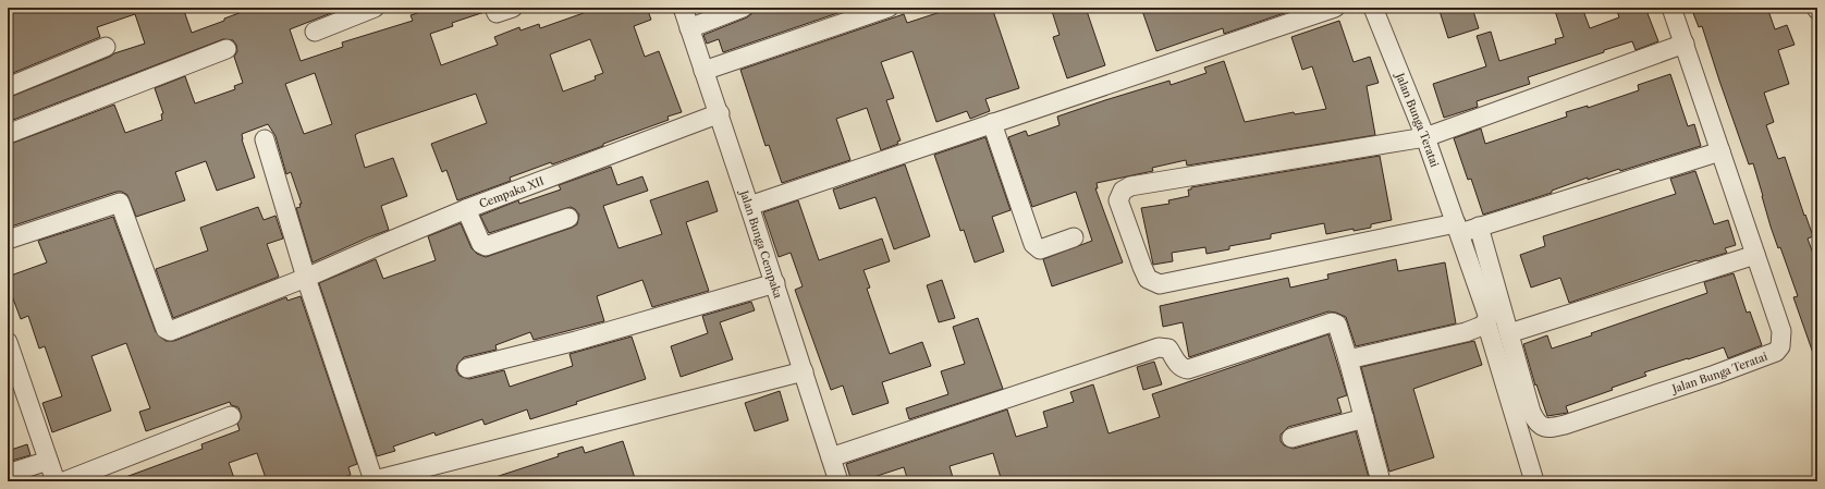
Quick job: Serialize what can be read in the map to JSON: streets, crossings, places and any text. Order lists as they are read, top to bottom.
{
  "streets": {
    "street": ["Jalan Bunga Teratai", "Cempaka XII", "Jalan Bunga Cempaka"]
  },
  "crossings": [
    ["Cempaka XII", "Jalan Bunga Cempaka"]
  ]
}
